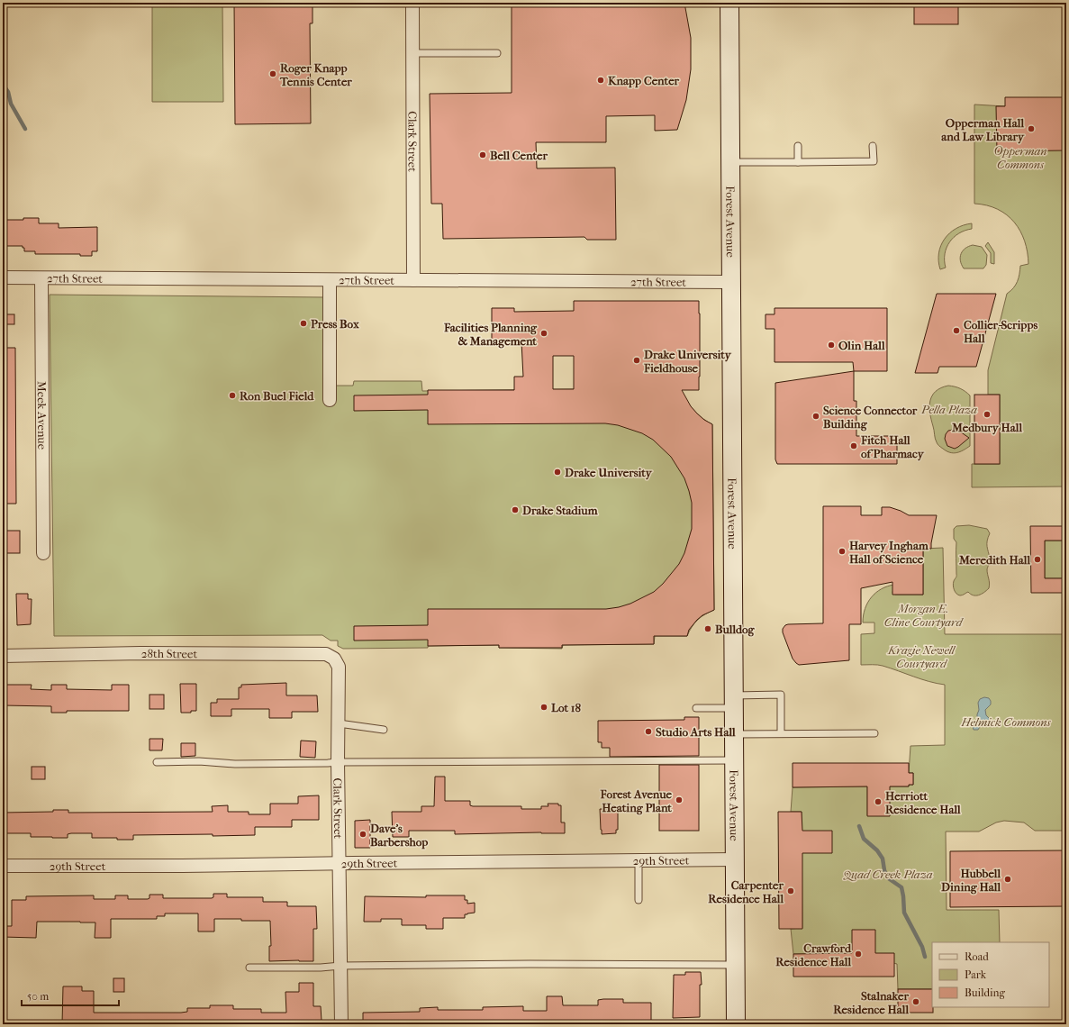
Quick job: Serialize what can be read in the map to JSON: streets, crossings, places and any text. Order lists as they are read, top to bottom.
{
  "streets": {
    "main road": ["Forest Avenue"],
    "street": [
      "Clark Street",
      "27th Street",
      "Meek Avenue",
      "28th Street",
      "29th Street"
    ]
  },
  "crossings": [
    ["Clark Street", "27th Street"],
    ["Clark Street", "28th Street"],
    ["Clark Street", "29th Street"],
    ["Forest Avenue", "27th Street"],
    ["Forest Avenue", "29th Street"],
    ["27th Street", "Meek Avenue"]
  ],
  "parks": [
    "Opperman Commons",
    "Pella Plaza",
    "Morgan E. Cline Courtyard",
    "Kragie Newell Courtyard",
    "Helmick Commons",
    "Quad Creek Plaza"
  ],
  "places": [
    "Roger Knapp Tennis Center",
    "Knapp Center",
    "Opperman Hall and Law Library",
    "Bell Center",
    "Press Box",
    "Collier-Scripps Hall",
    "Facilities Planning & Management",
    "Olin Hall",
    "Drake University Fieldhouse",
    "Ron Buel Field",
    "Medbury Hall",
    "Science Connector Building",
    "Fitch Hall of Pharmacy",
    "Drake University",
    "Drake Stadium",
    "Harvey Ingham Hall of Science",
    "Meredith Hall",
    "Bulldog",
    "Lot 18",
    "Studio Arts Hall",
    "Forest Avenue Heating Plant",
    "Herriott Residence Hall",
    "Dave's Barbershop",
    "Hubbell Dining Hall",
    "Carpenter Residence Hall",
    "Crawford Residence Hall",
    "Stalnaker Residence Hall"
  ],
  "legend": ["Road", "Park", "Building"],
  "scale_bar": "50 m"
}
